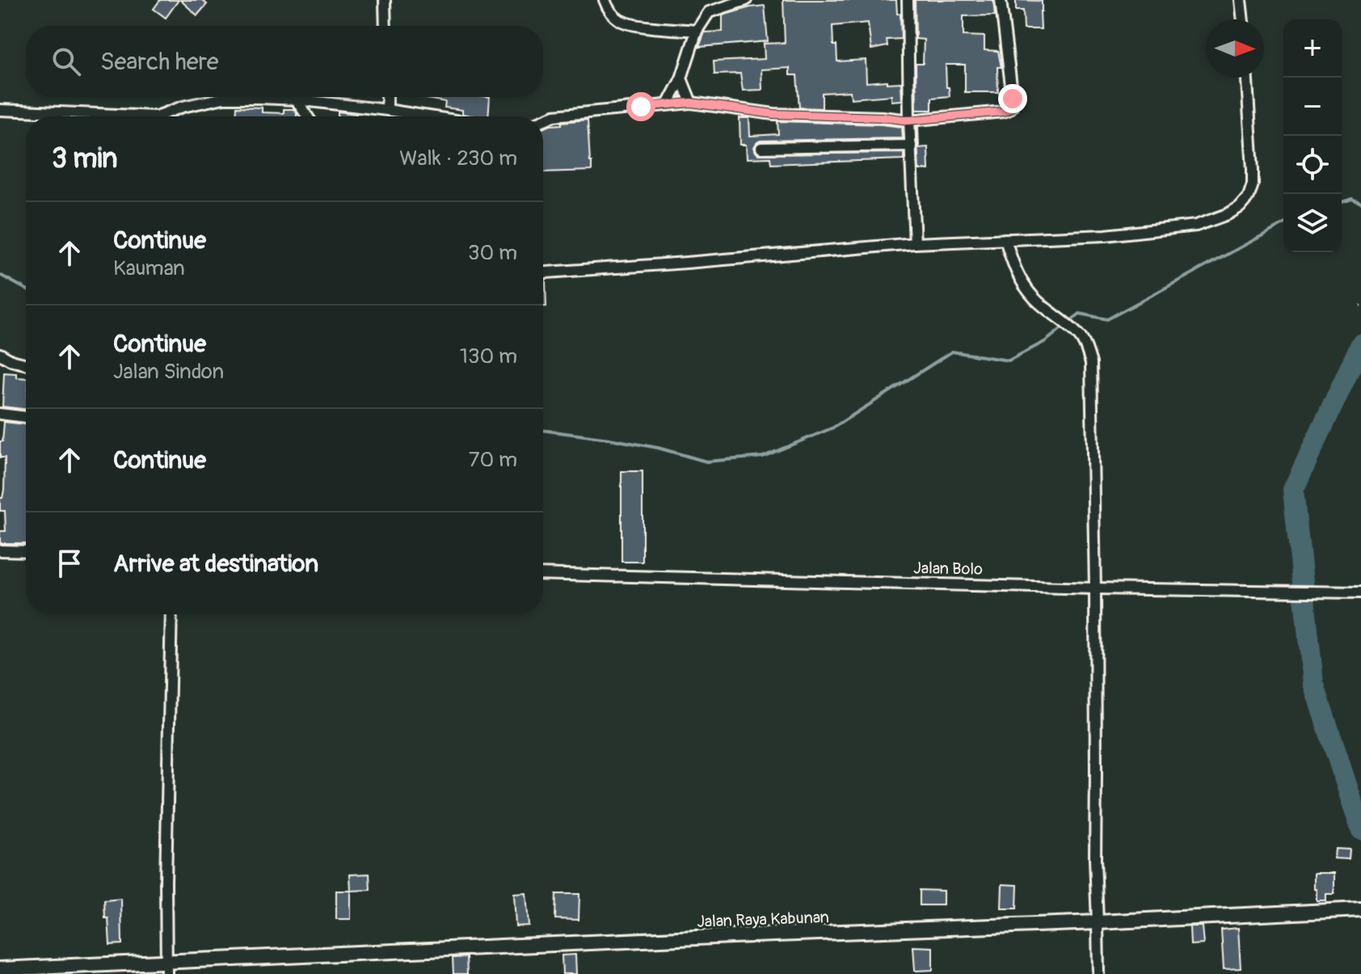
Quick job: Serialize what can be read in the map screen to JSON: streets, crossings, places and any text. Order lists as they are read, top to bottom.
{
  "streets": {
    "street": ["Jalan Bolo", "Jalan Raya Kabunan"]
  },
  "north": "right",
  "page": {
    "map_buttons": ["+", "−"],
    "search": "Search here",
    "heading": ["3 min", "Walk · 230 m"],
    "list": [
      ["Continue", "Kauman", "30 m"],
      ["Continue", "Jalan Sindon", "130 m"],
      ["Continue", "70 m"],
      "Arrive at destination"
    ]
  }
}
